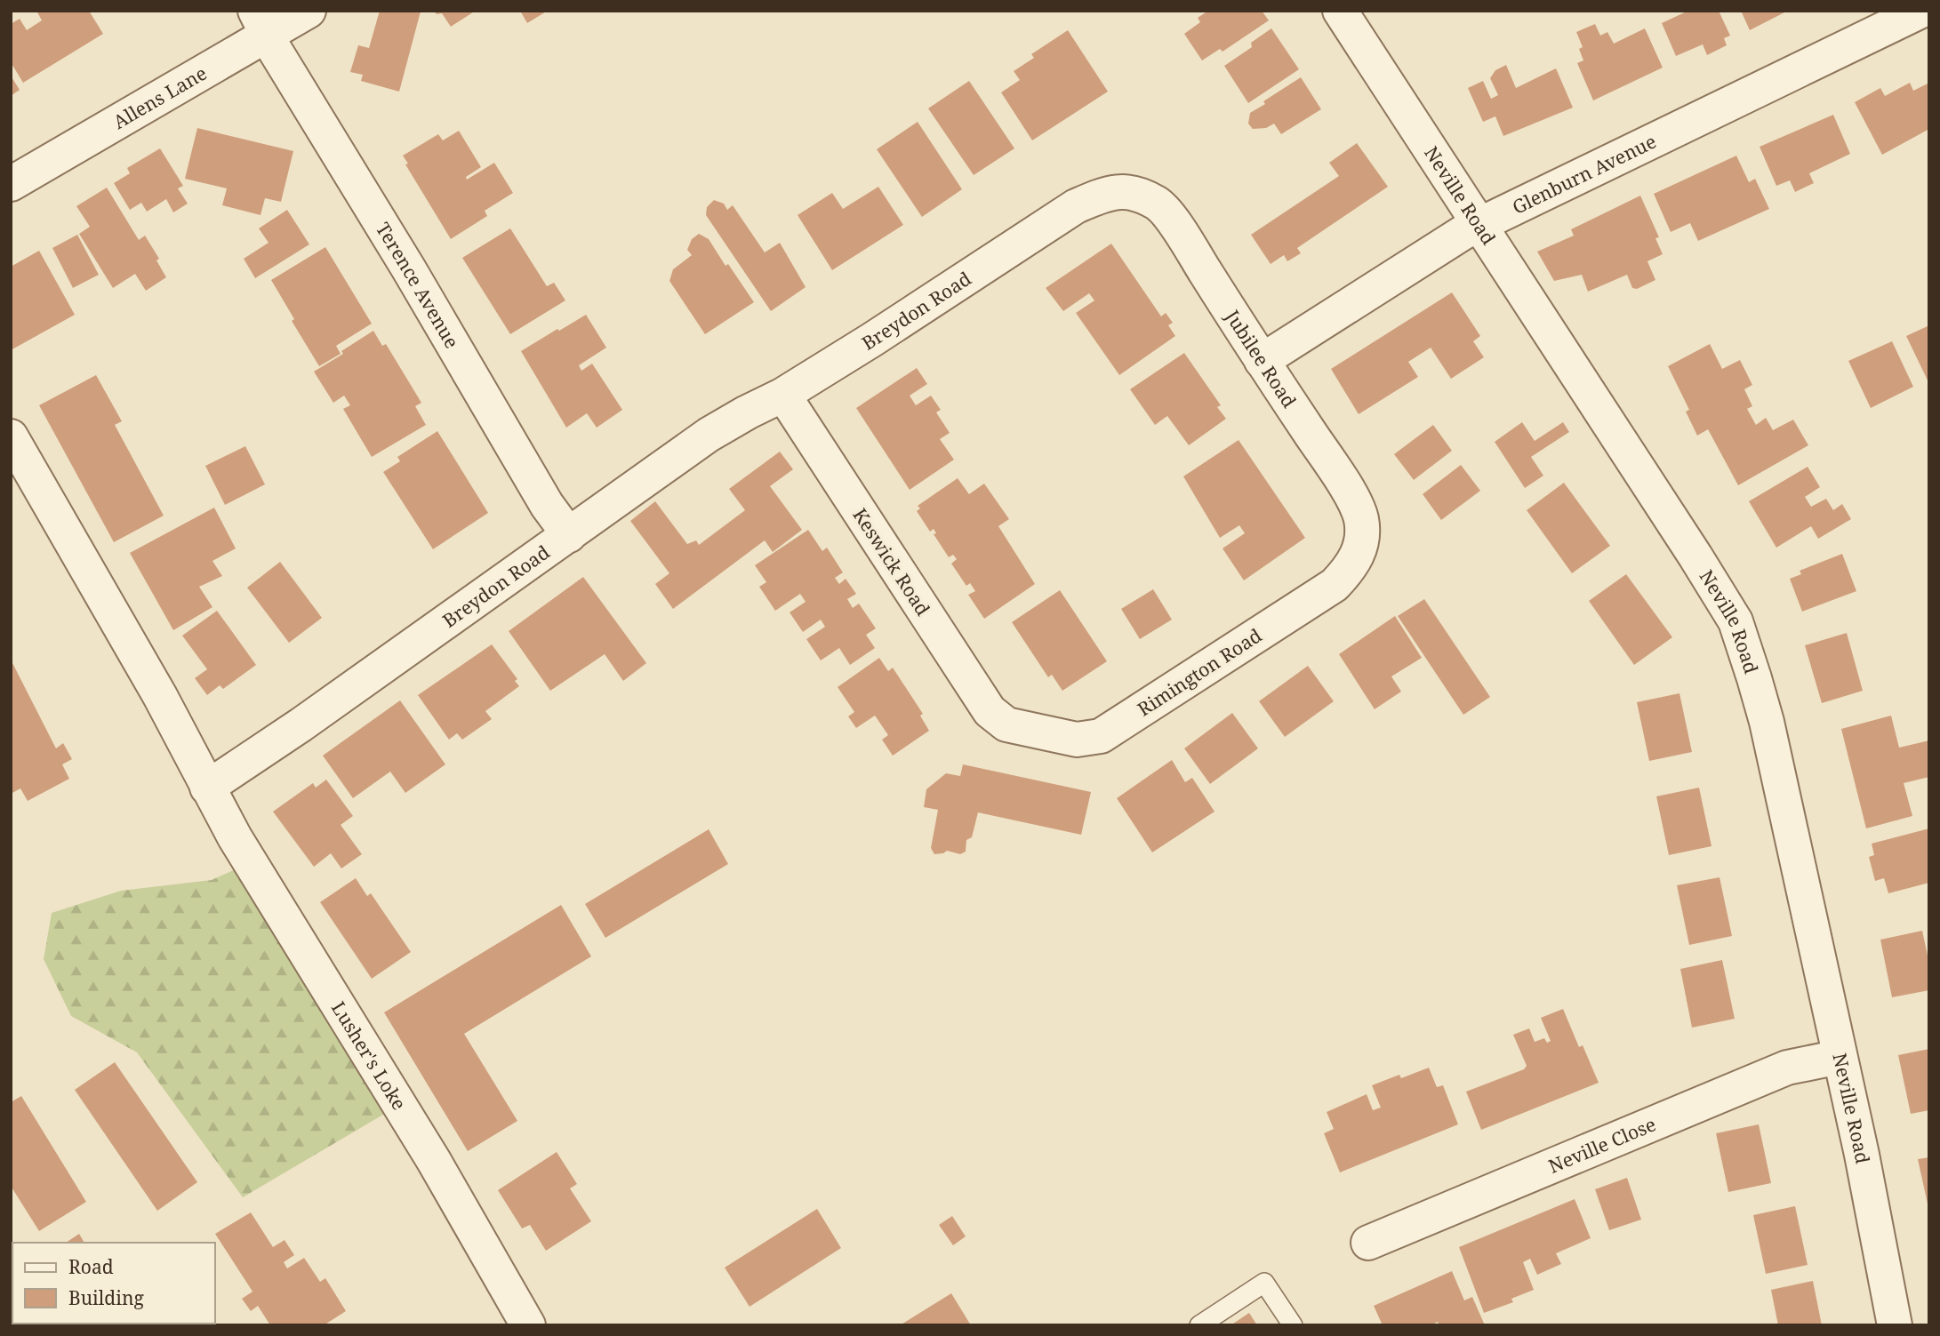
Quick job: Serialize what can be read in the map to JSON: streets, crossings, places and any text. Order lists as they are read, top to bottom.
{
  "streets": {
    "street": [
      "Allens Lane",
      "Glenburn Avenue",
      "Neville Road",
      "Terence Avenue",
      "Breydon Road",
      "Jubilee Road",
      "Keswick Road",
      "Rimington Road",
      "Lusher's Loke",
      "Neville Close"
    ]
  },
  "crossings": [
    ["Allens Lane", "Terence Avenue"],
    ["Glenburn Avenue", "Neville Road"],
    ["Glenburn Avenue", "Jubilee Road"],
    ["Neville Road", "Neville Close"],
    ["Terence Avenue", "Breydon Road"],
    ["Breydon Road", "Jubilee Road"],
    ["Breydon Road", "Keswick Road"],
    ["Breydon Road", "Lusher's Loke"],
    ["Jubilee Road", "Rimington Road"],
    ["Keswick Road", "Rimington Road"]
  ],
  "legend": ["Road", "Building"]
}
